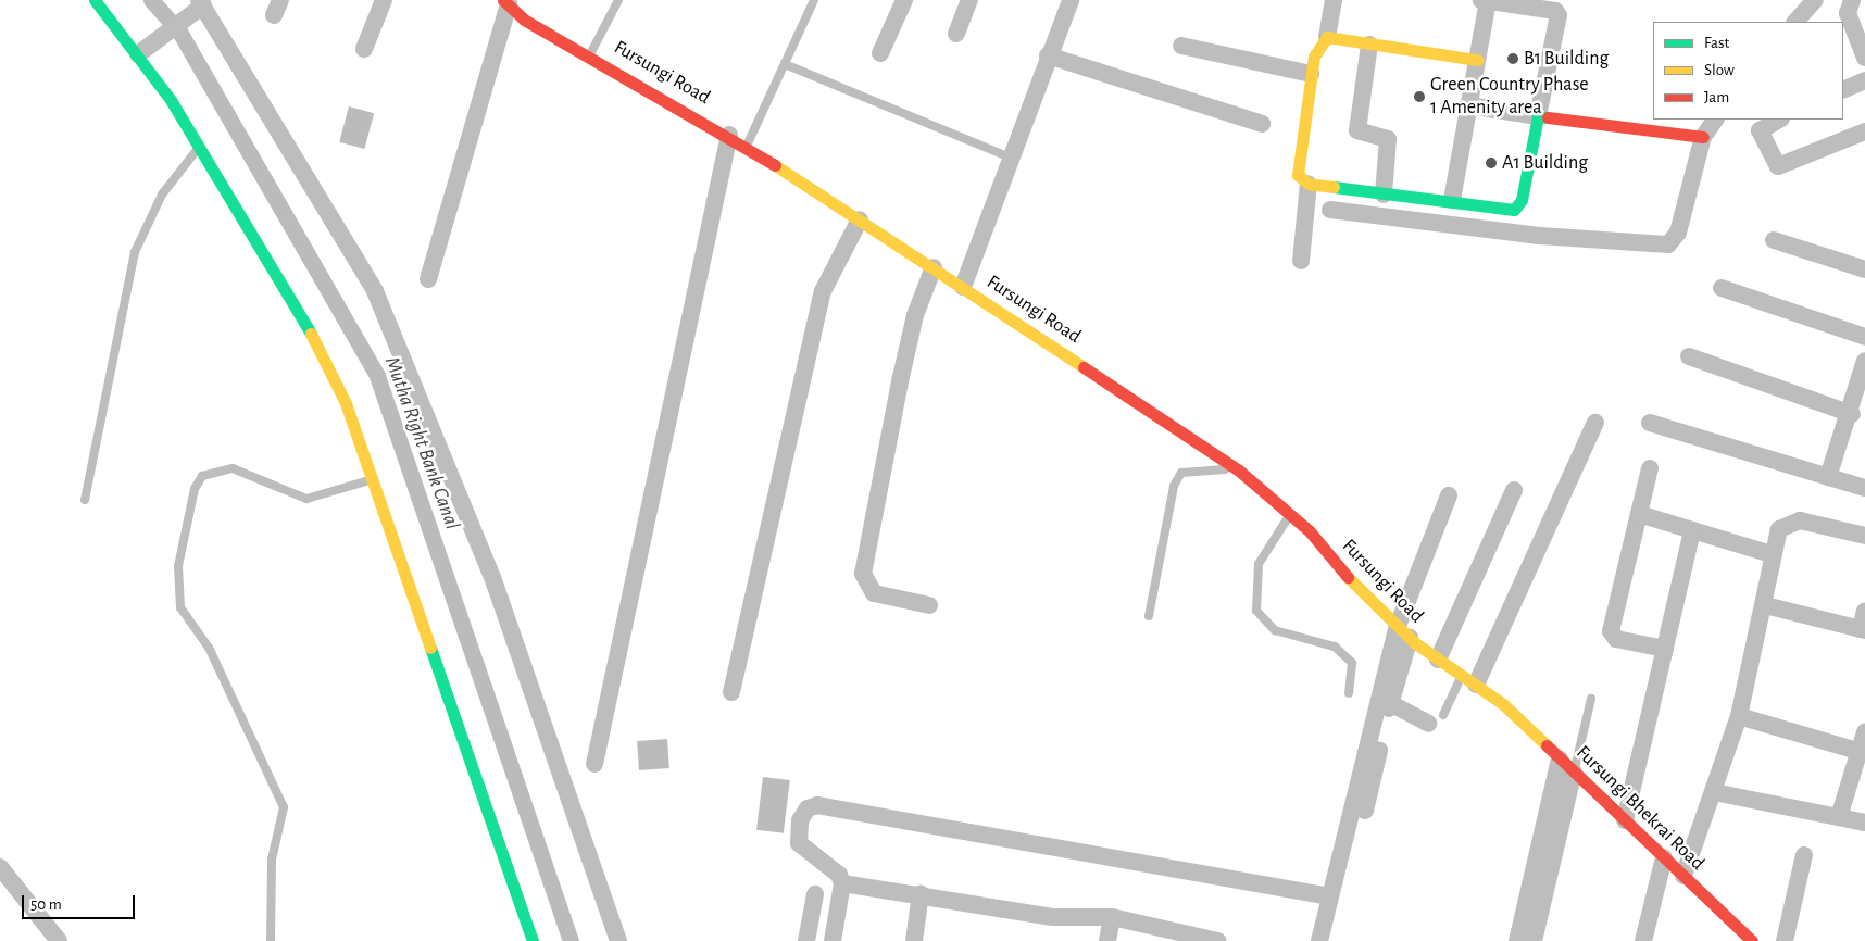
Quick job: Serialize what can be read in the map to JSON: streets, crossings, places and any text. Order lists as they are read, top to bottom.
{
  "streets": {
    "street": ["Fursungi Road", "Fursungi Bhekrai Road"]
  },
  "crossings": [
    ["Fursungi Road", "Fursungi Bhekrai Road"]
  ],
  "water": ["Mutha Right Bank Canal"],
  "places": ["B1 Building", "Green Country Phase 1 Amenity area", "A1 Building"],
  "legend": ["Fast", "Slow", "Jam"],
  "scale_bar": "50 m"
}
